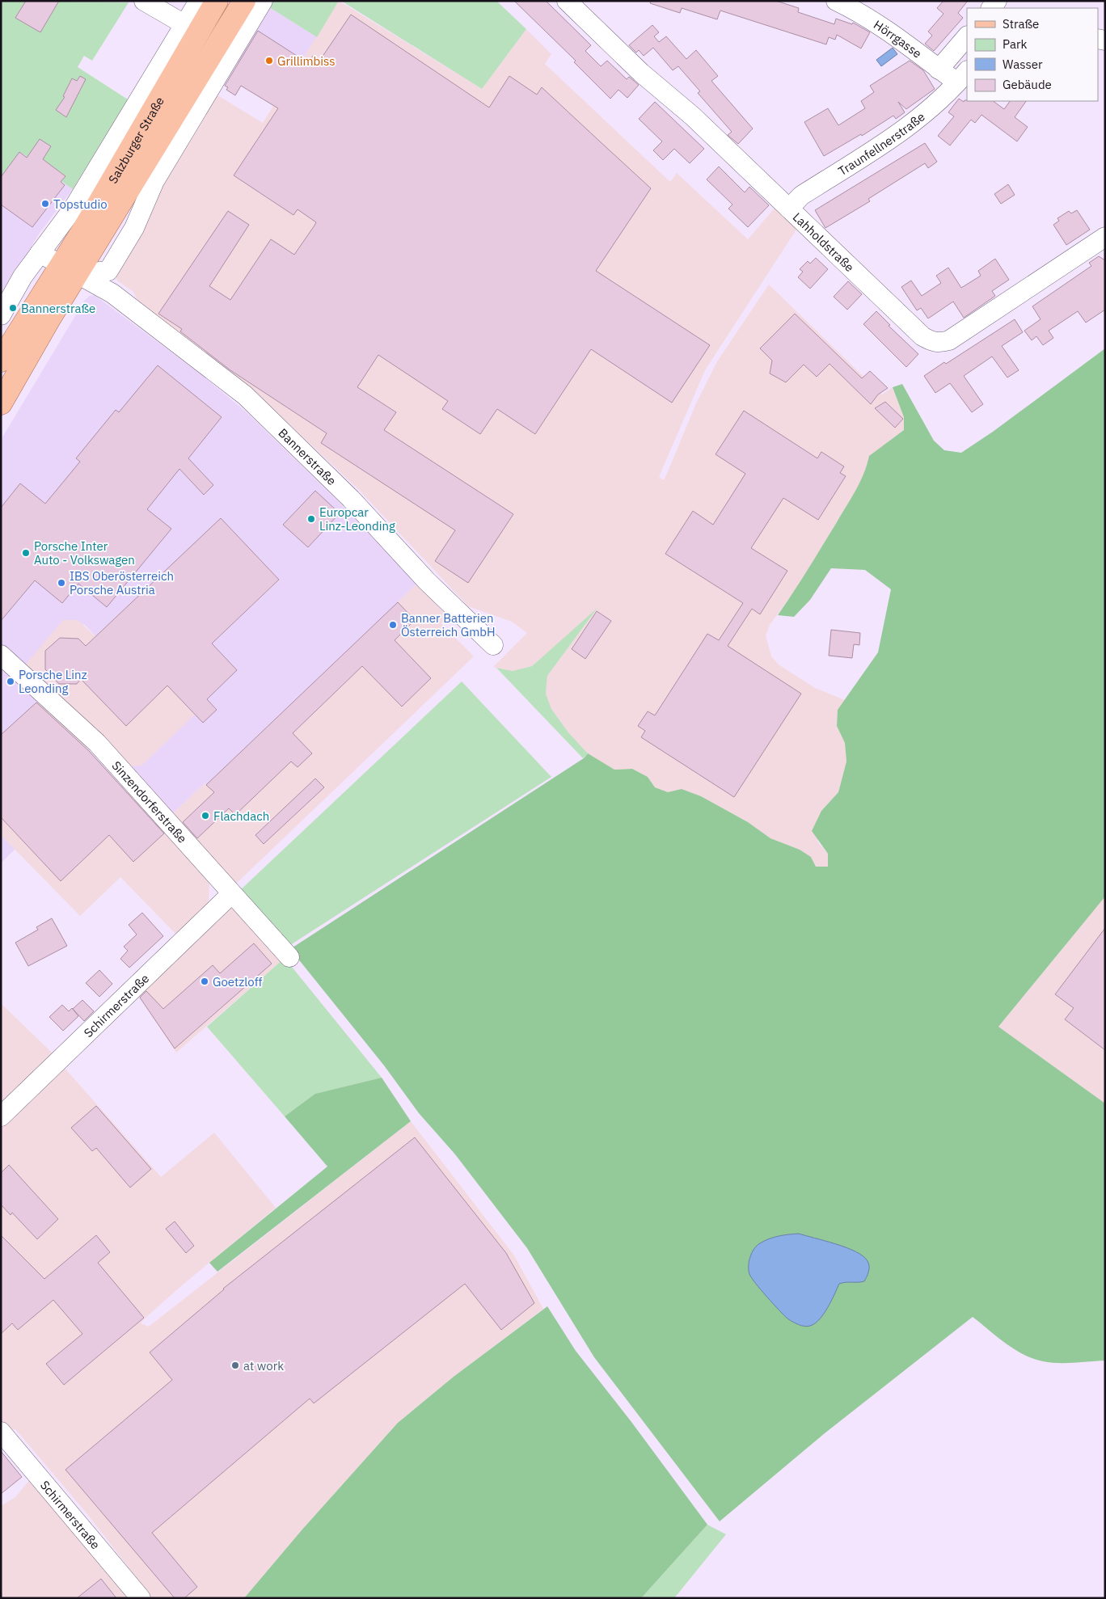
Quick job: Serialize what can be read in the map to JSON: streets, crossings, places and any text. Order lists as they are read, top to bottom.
{
  "streets": {
    "main road": ["Salzburger Straße"],
    "street": [
      "Hörrgasse",
      "Traunfellnerstraße",
      "Lahholdstraße",
      "Bannerstraße",
      "Sinzendorferstraße",
      "Schirmerstraße"
    ]
  },
  "crossings": [
    ["Hörrgasse", "Traunfellnerstraße"],
    ["Salzburger Straße", "Bannerstraße"],
    ["Traunfellnerstraße", "Lahholdstraße"],
    ["Sinzendorferstraße", "Schirmerstraße"]
  ],
  "places": [
    "Grillimbiss",
    "Topstudio",
    "Bannerstraße",
    "Europcar Linz-Leonding",
    "Porsche Inter Auto - Volkswagen",
    "IBS Oberösterreich Porsche Austria",
    "Banner Batterien Österreich GmbH",
    "Porsche Linz Leonding",
    "Flachdach",
    "Goetzloff",
    "at work"
  ],
  "legend": [
    "Straße",
    "Park",
    "Wasser",
    "Gebäude"
  ]
}
